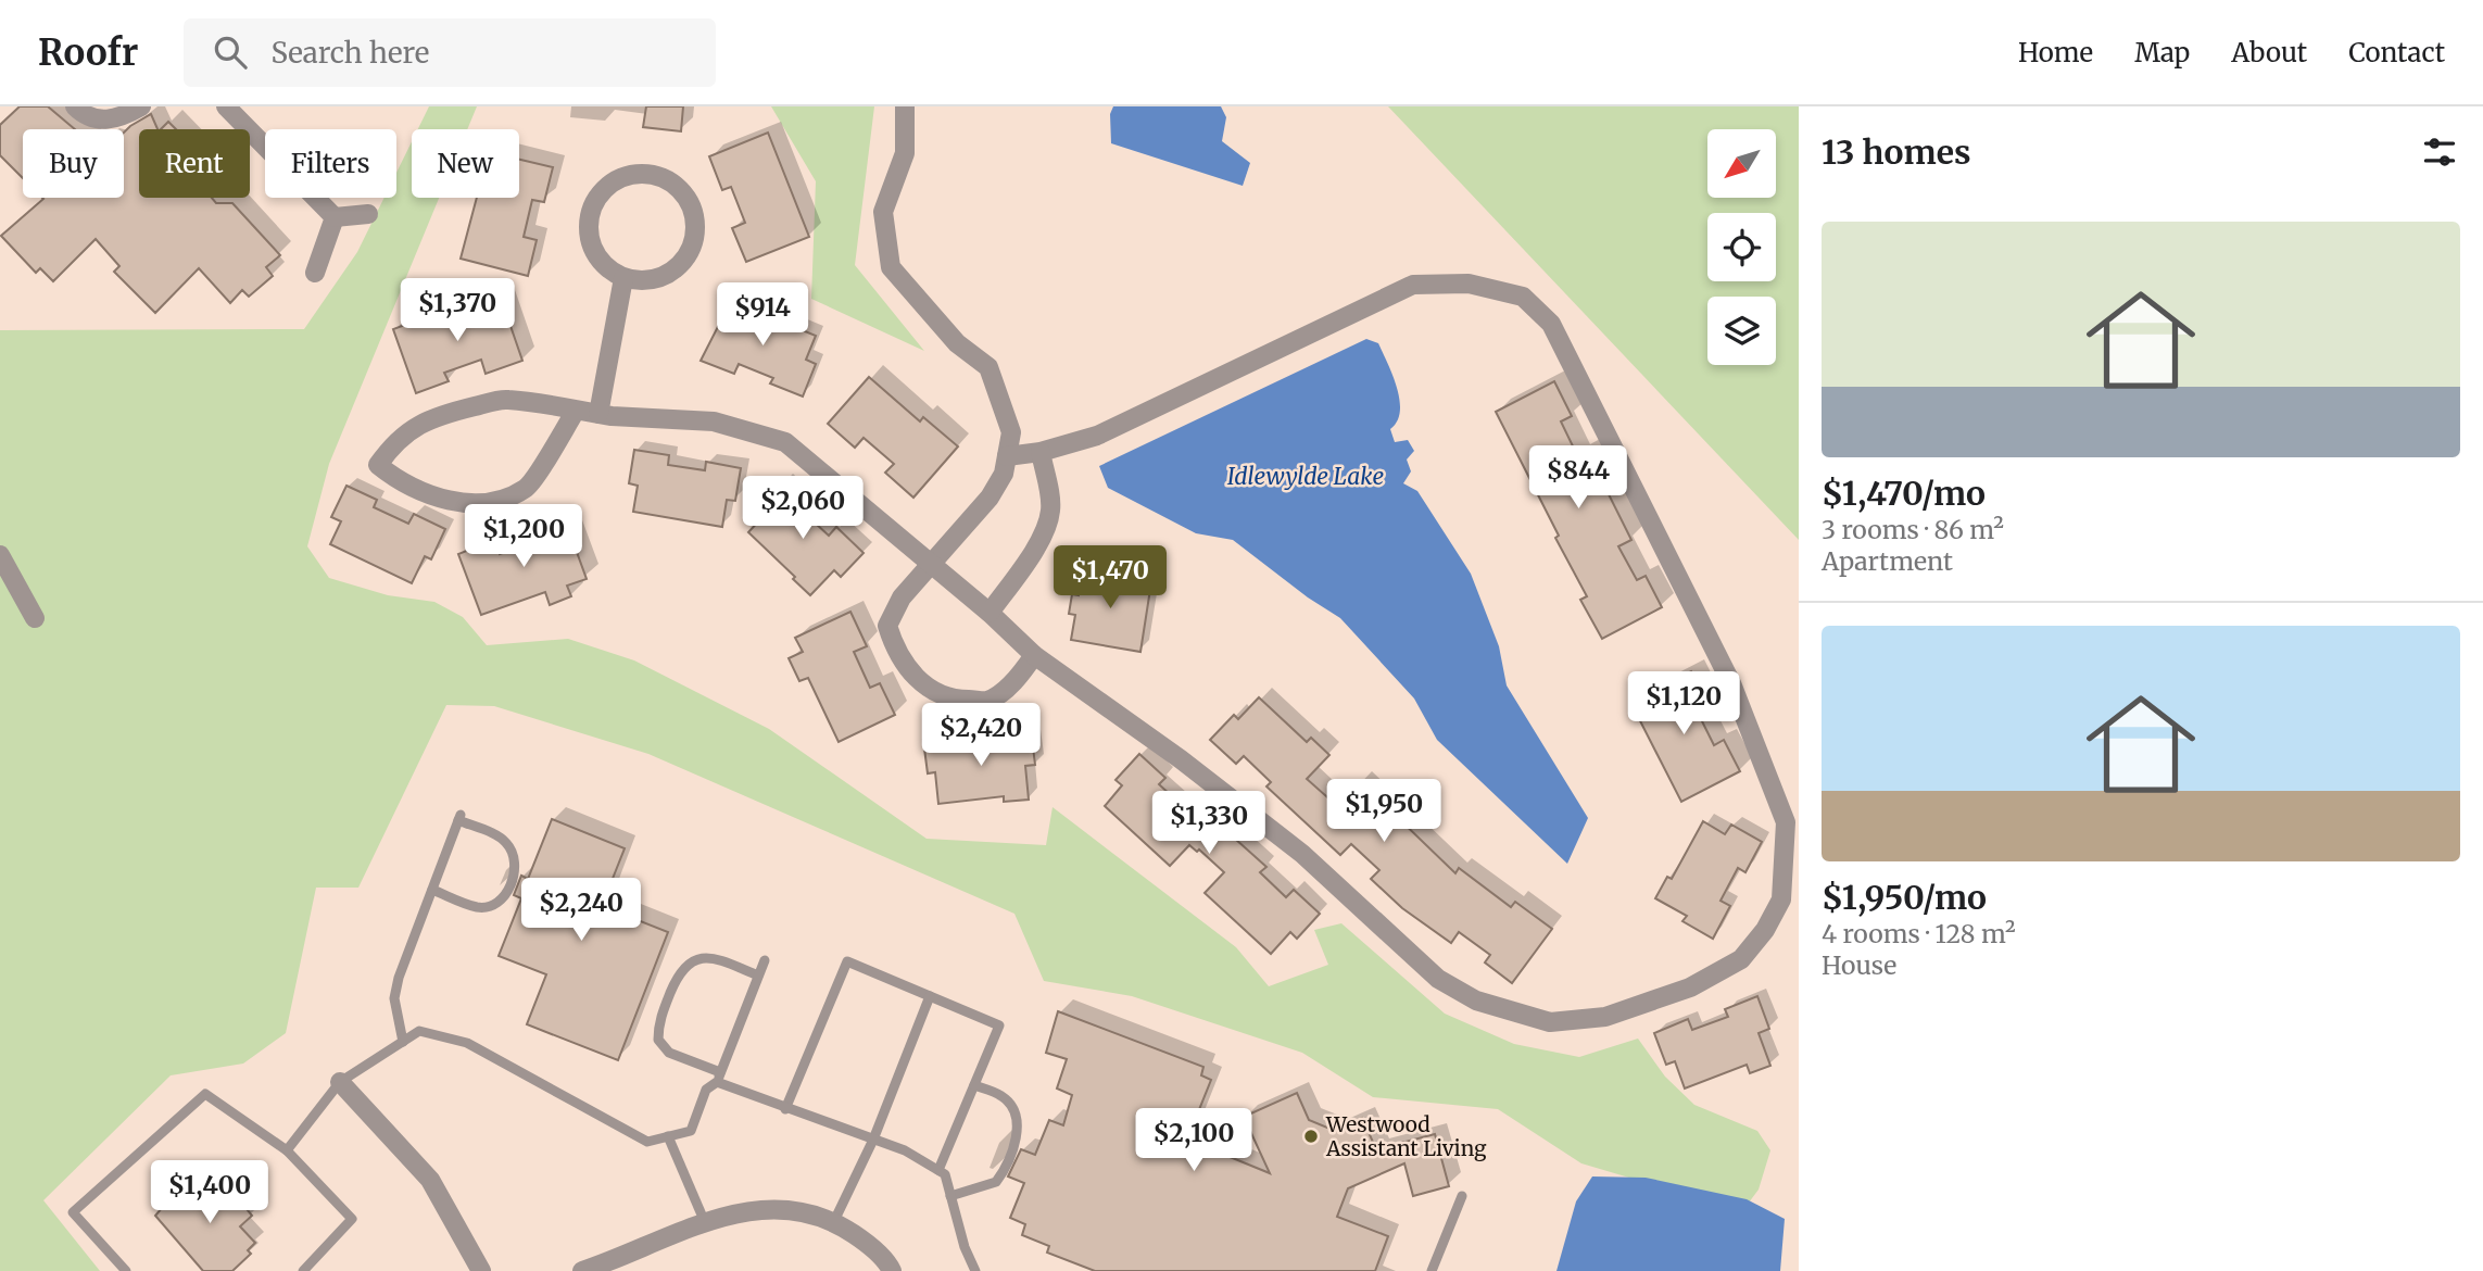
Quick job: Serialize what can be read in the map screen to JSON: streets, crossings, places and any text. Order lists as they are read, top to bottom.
{
  "water": ["Idlewylde Lake"],
  "places": ["Westwood Assistant Living"],
  "north": "bottom left",
  "page": {
    "header": "Roofr",
    "search": "Search here",
    "nav": [
      "Home",
      "Map",
      "About",
      "Contact"
    ],
    "heading": "13 homes",
    "chip": [
      "Buy",
      "Rent",
      "Filters",
      "New"
    ],
    "list": [
      {
        "name": "$1,470/mo",
        "note": "3 rooms · 86 m² · Apartment"
      },
      {
        "name": "$1,950/mo",
        "note": "4 rooms · 128 m² · House"
      }
    ],
    "price": [
      "$1,370",
      "$914",
      "$844",
      "$2,060",
      "$1,200",
      "$1,470",
      "$1,120",
      "$2,420",
      "$1,950",
      "$1,330",
      "$2,240",
      "$2,100",
      "$1,400"
    ]
  }
}
